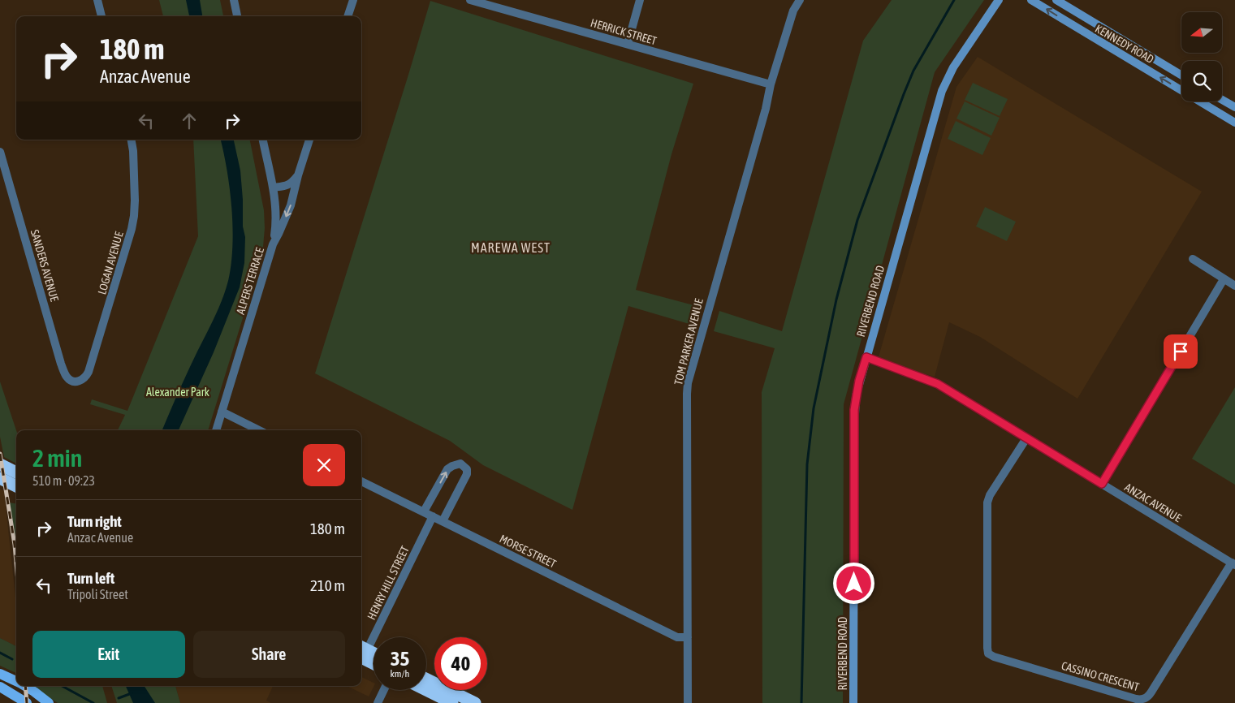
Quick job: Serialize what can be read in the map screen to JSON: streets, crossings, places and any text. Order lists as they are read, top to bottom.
{
  "streets": {
    "street": [
      "HERRICK STREET",
      "KENNEDY ROAD",
      "LOGAN AVENUE",
      "SANDERS AVENUE",
      "ALPERS TERRACE",
      "RIVERBEND ROAD",
      "TOM PARKER AVENUE",
      "ANZAC AVENUE",
      "MORSE STREET",
      "HENRY HILL STREET",
      "CASSINO CRESCENT"
    ]
  },
  "crossings": [
    ["HERRICK STREET", "TOM PARKER AVENUE"],
    ["LOGAN AVENUE", "SANDERS AVENUE"],
    ["RIVERBEND ROAD", "ANZAC AVENUE"],
    ["TOM PARKER AVENUE", "MORSE STREET"],
    ["ANZAC AVENUE", "CASSINO CRESCENT"],
    ["MORSE STREET", "HENRY HILL STREET"]
  ],
  "districts": ["MAREWA WEST"],
  "parks": ["Alexander Park"],
  "north": "left",
  "page": {
    "turn": ["180 m", "Anzac Avenue"],
    "heading": ["2 min", "510 m · 09:23"],
    "list": [
      {
        "name": "Turn right",
        "note": "Anzac Avenue",
        "value": "180 m"
      },
      {
        "name": "Turn left",
        "note": "Tripoli Street",
        "value": "210 m"
      }
    ],
    "buttons": ["Exit", "Share"],
    "speed": "35 km/h",
    "limit": "40"
  }
}
